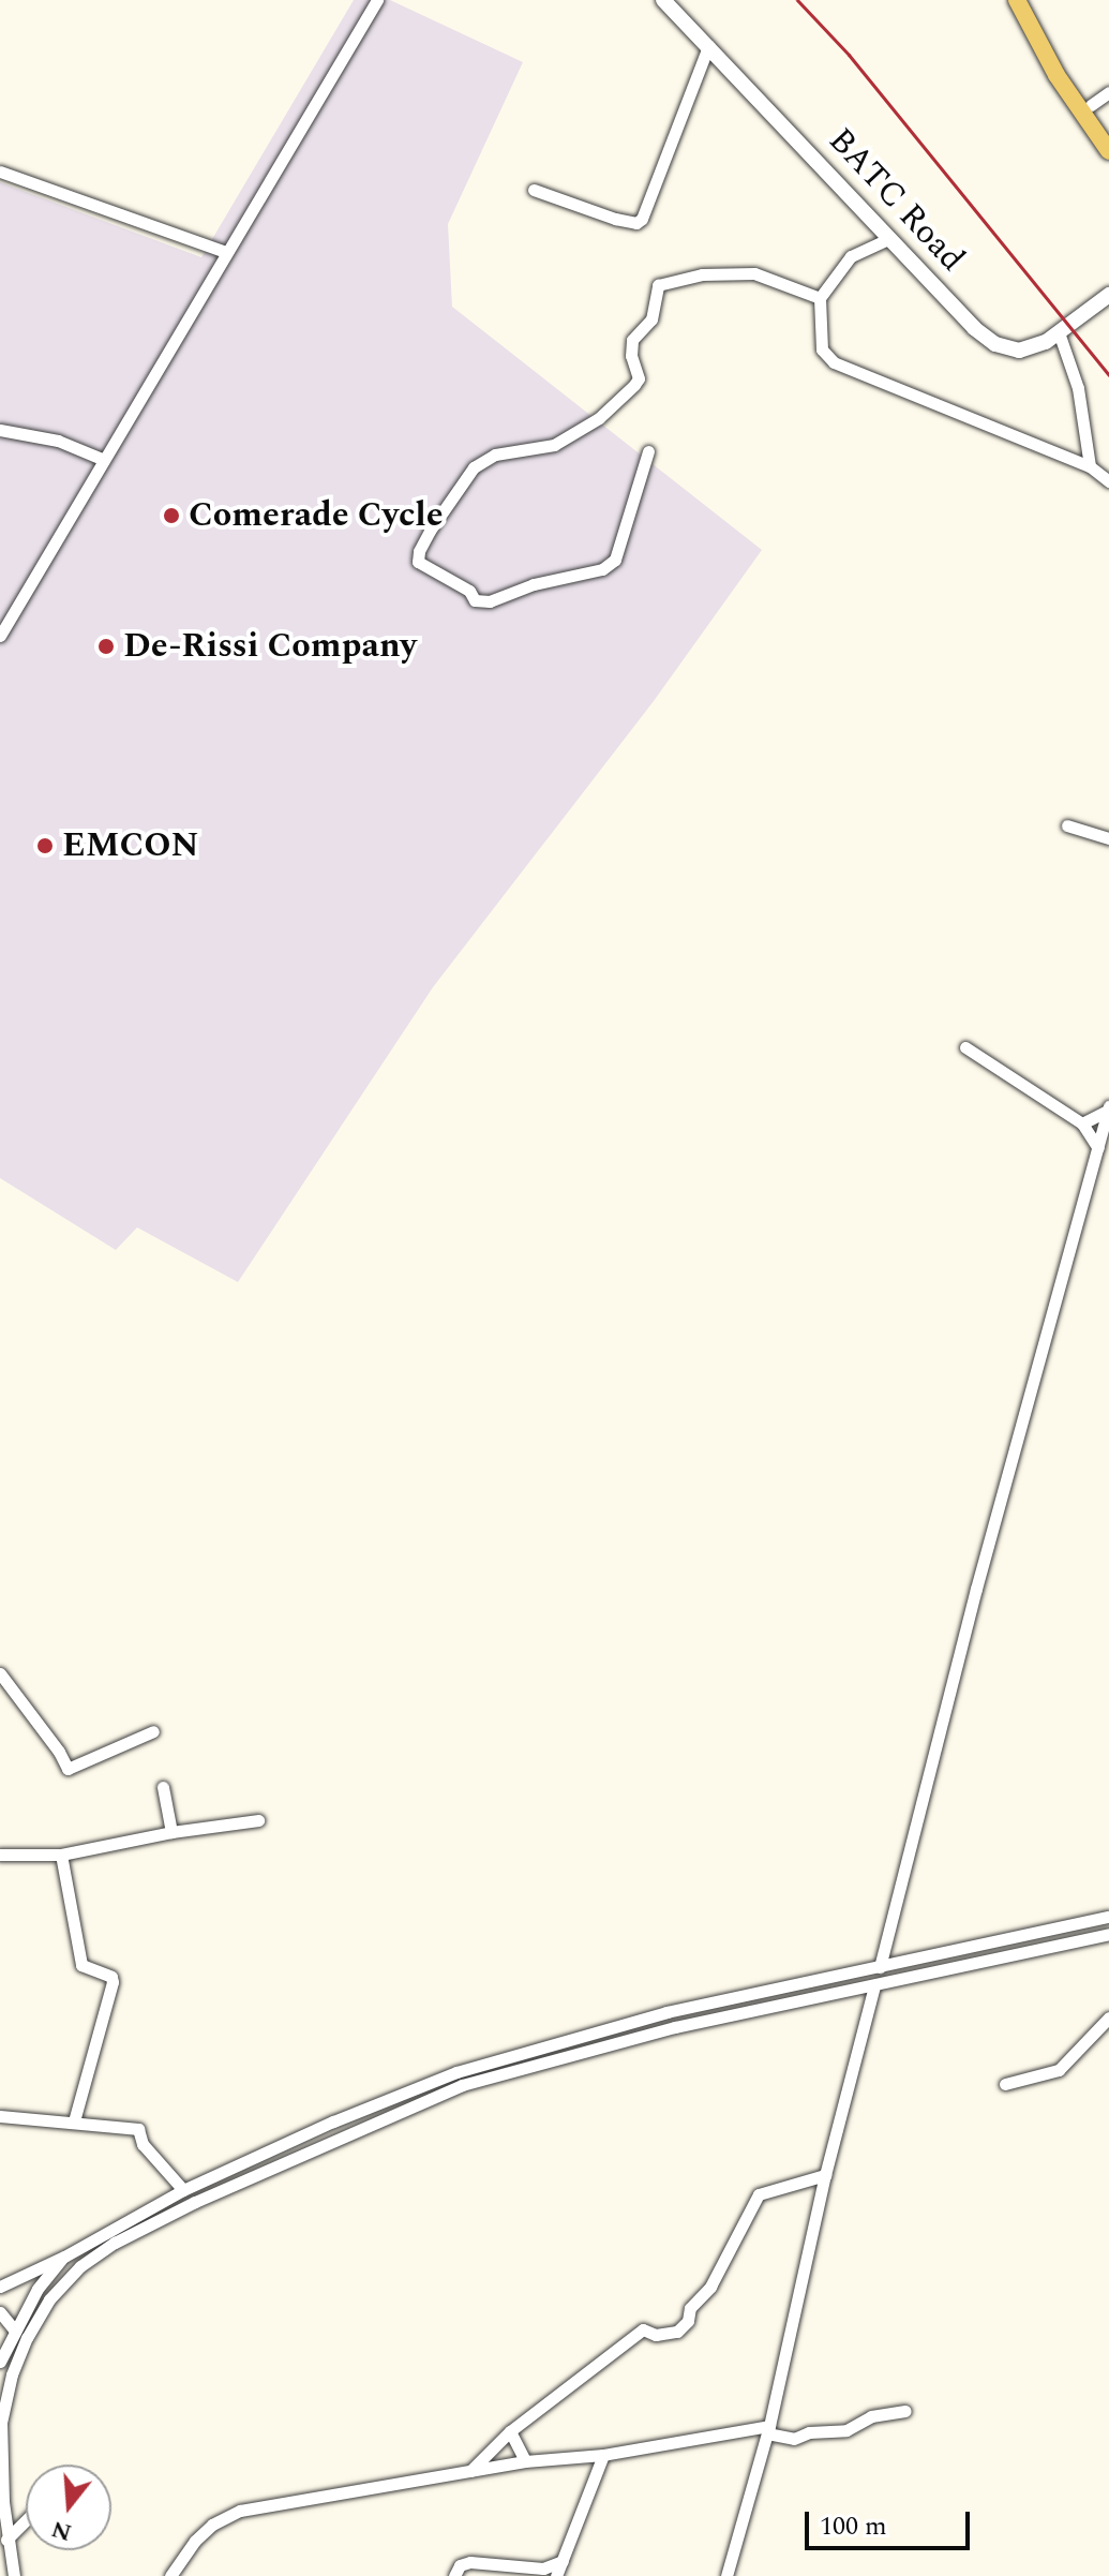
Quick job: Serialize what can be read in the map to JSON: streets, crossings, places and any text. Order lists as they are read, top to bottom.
{
  "streets": {
    "street": ["BATC Road"]
  },
  "places": ["Comerade Cycle", "De-Rissi Company", "EMCON"],
  "scale_bar": "100 m",
  "north": "bottom"
}
